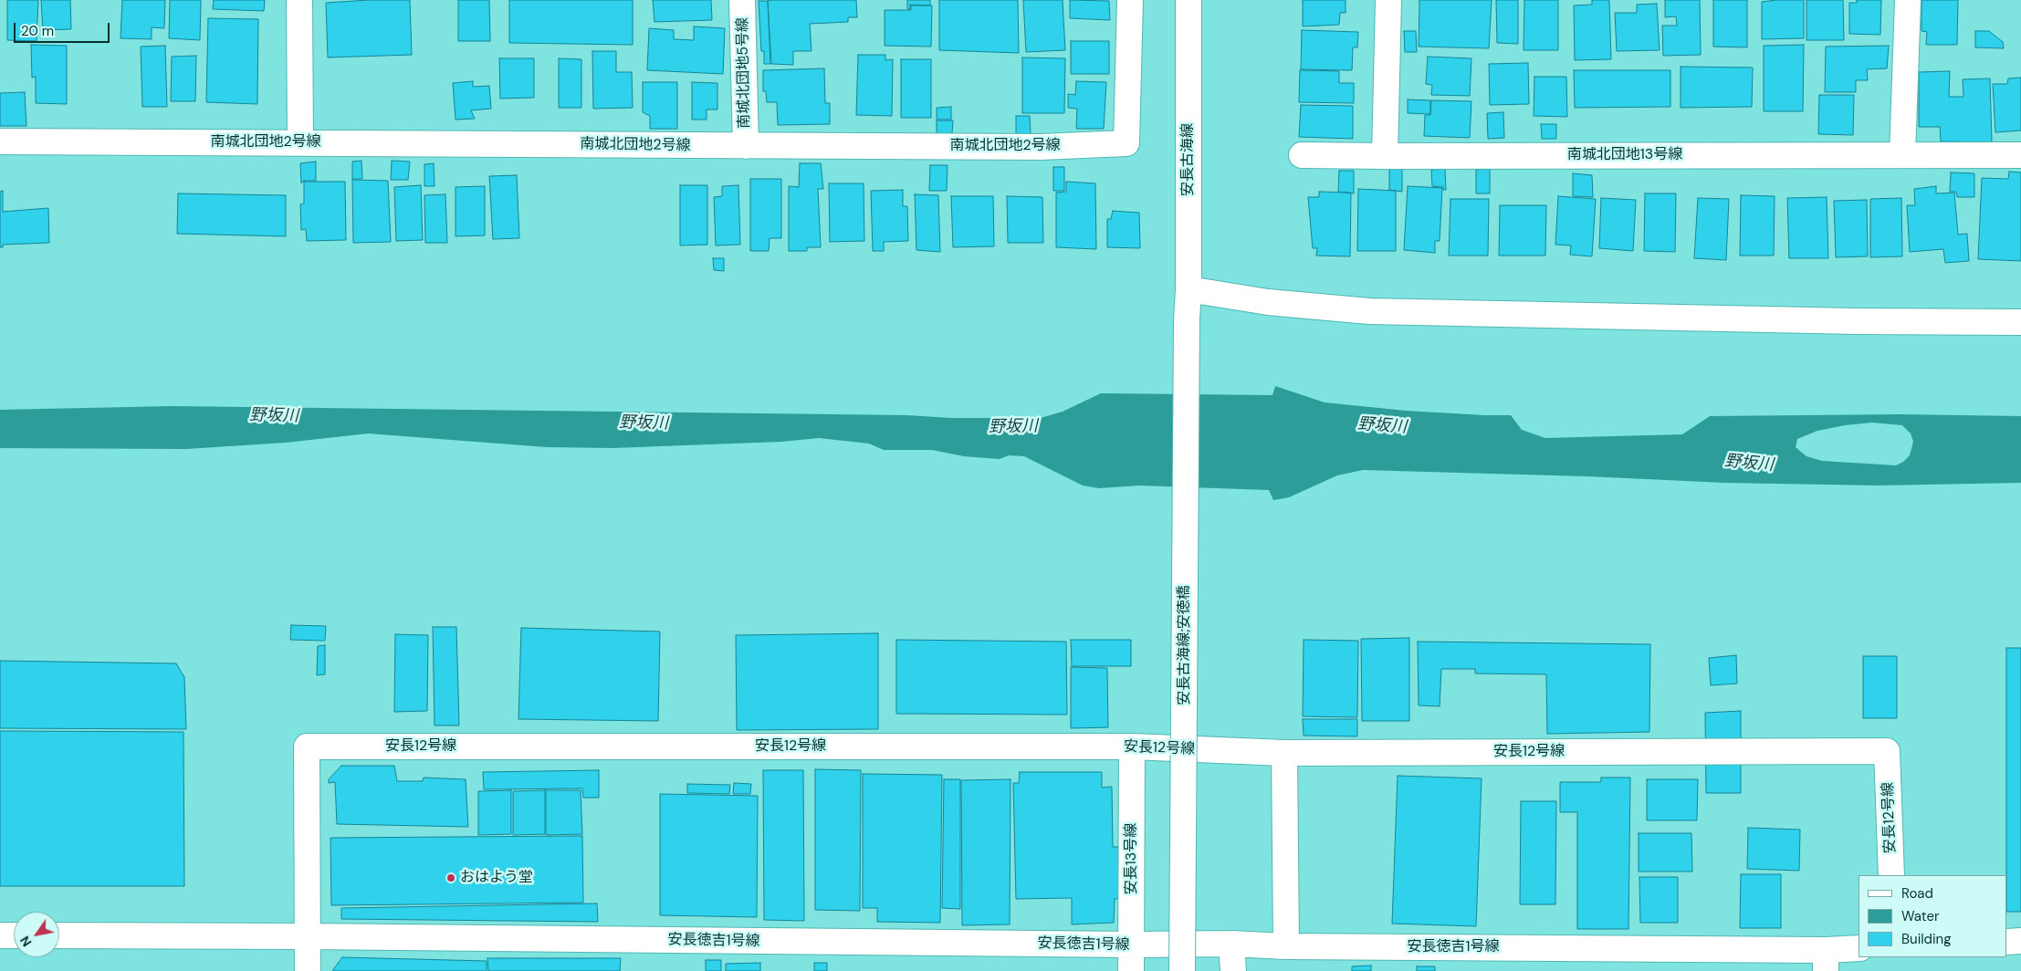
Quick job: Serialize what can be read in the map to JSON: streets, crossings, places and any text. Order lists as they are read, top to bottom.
{
  "streets": {
    "street": [
      "南城北団地5号線",
      "南城北団地2号線",
      "南城北団地13号線",
      "安長古海線",
      "安長古海線;安徳橋",
      "安長12号線",
      "安長13号線",
      "安長徳吉1号線"
    ]
  },
  "crossings": [
    ["南城北団地5号線", "南城北団地2号線"],
    ["安長古海線", "安長古海線;安徳橋"],
    ["安長12号線", "安長13号線"],
    ["安長12号線", "安長徳吉1号線"],
    ["安長13号線", "安長徳吉1号線"]
  ],
  "water": ["野坂川"],
  "places": ["おはよう堂"],
  "legend": ["Road", "Water", "Building"],
  "scale_bar": "20 m",
  "north": "bottom left"
}
